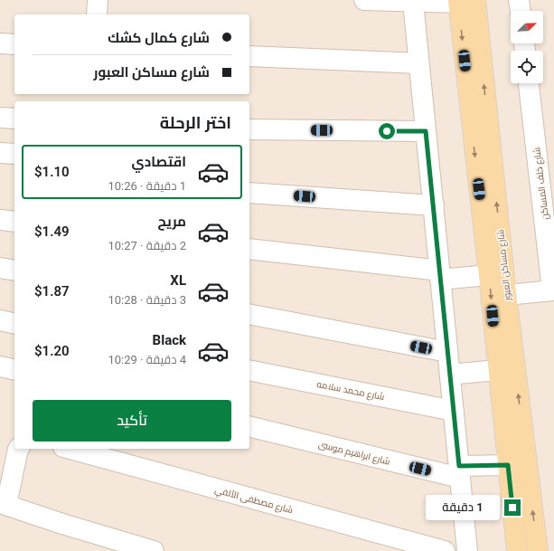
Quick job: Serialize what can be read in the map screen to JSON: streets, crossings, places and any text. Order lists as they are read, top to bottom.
{
  "streets": {
    "main road": ["شارع مساكن العبور"],
    "street": [
      "شارع خلف المساكن",
      "شارع محمد سلامه",
      "شارع ابراهيم موسى",
      "شارع مصطفى الألفي"
    ]
  },
  "crossings": [
    ["شارع مساكن العبور", "شارع ابراهيم موسى"]
  ],
  "north": "top right",
  "page": {
    "banner": ["شارع كمال كشك", "شارع مساكن العبور"],
    "heading": "اختر الرحلة",
    "list": [
      {
        "name": "اقتصادي",
        "note": "1 دقيقة · 10:26",
        "value": "$1.10"
      },
      {
        "name": "مريح",
        "note": "2 دقيقة · 10:27",
        "value": "$1.49"
      },
      {
        "name": "XL",
        "note": "3 دقيقة · 10:28",
        "value": "$1.87"
      },
      {
        "name": "Black",
        "note": "4 دقيقة · 10:29",
        "value": "$1.20"
      }
    ],
    "buttons": "تأكيد",
    "bubble": "1 دقيقة"
  }
}
